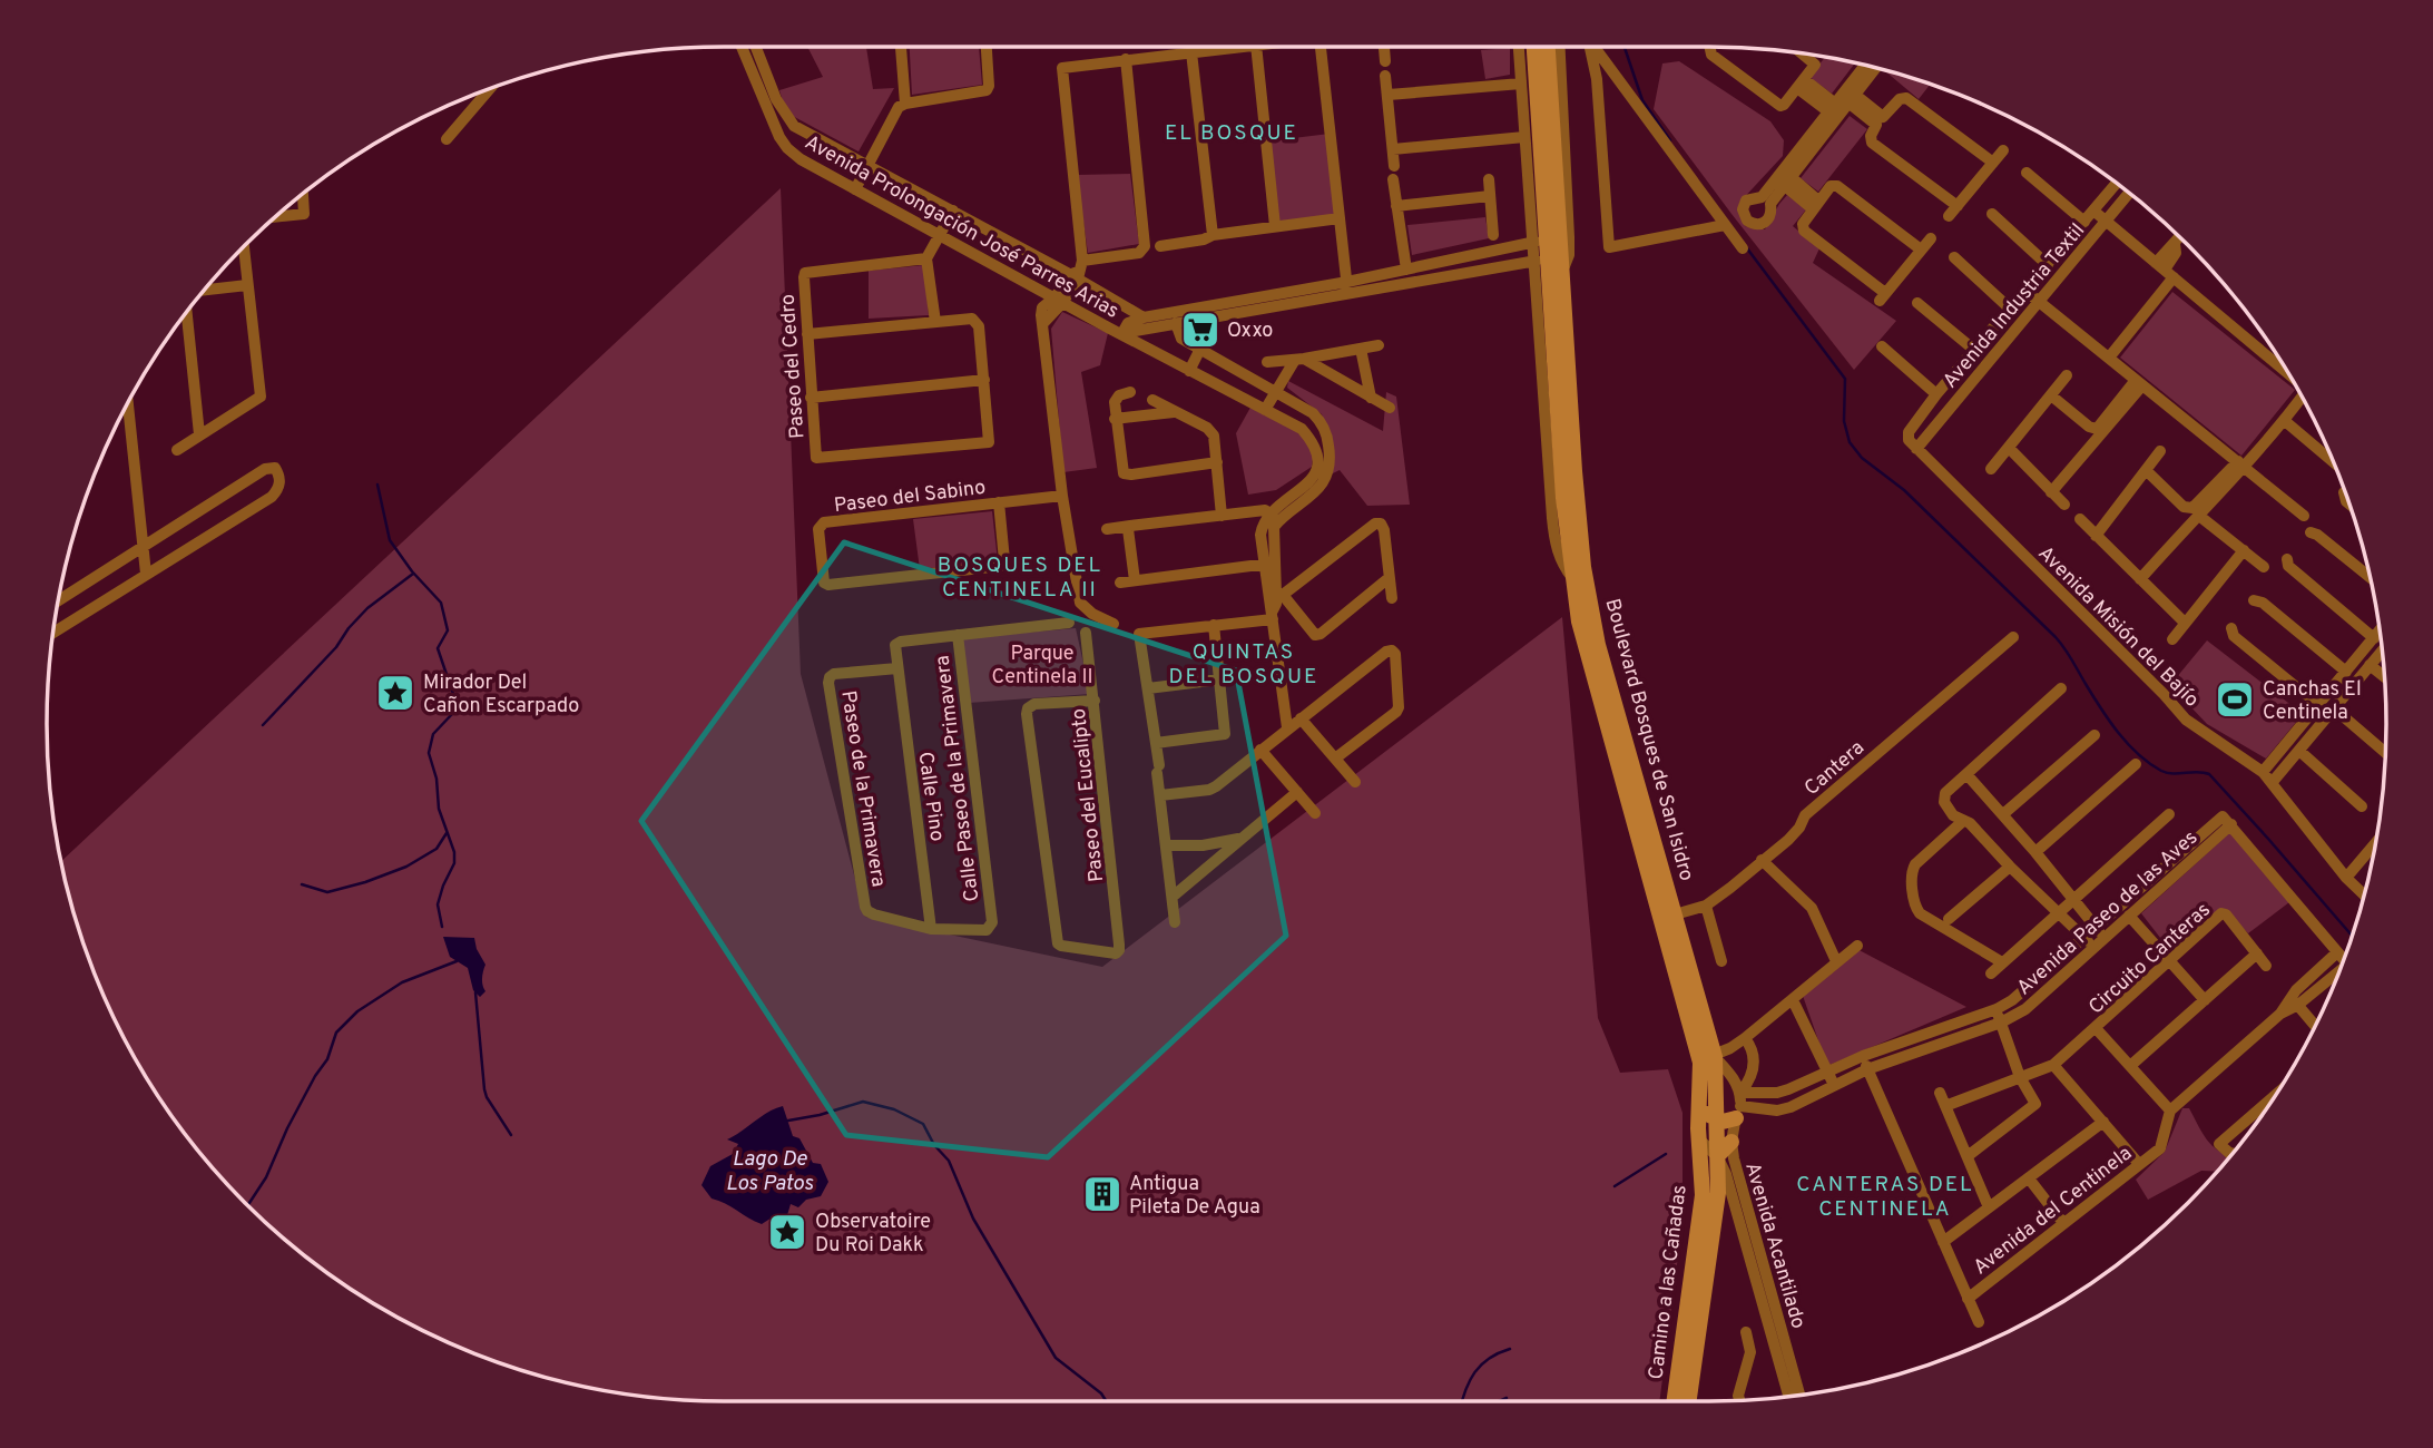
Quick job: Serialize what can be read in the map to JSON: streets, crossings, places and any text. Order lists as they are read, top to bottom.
{
  "streets": {
    "main road": ["Boulevard Bosques de San Isidro", "Camino a las Cañadas"],
    "street": [
      "Avenida Prolongación José Parres Arias",
      "Avenida Industria Textil",
      "Paseo del Cedro",
      "Paseo del Sabino",
      "Avenida Misión del Bajío",
      "Cantera",
      "Calle Paseo de la Primavera",
      "Paseo de la Primavera",
      "Paseo del Eucalipto",
      "Calle Pino",
      "Avenida Paseo de las Aves",
      "Circuito Canteras",
      "Avenida del Centinela",
      "Avenida Acantilado"
    ]
  },
  "crossings": [
    ["Avenida Prolongación José Parres Arias", "Boulevard Bosques de San Isidro"],
    ["Avenida Industria Textil", "Avenida Misión del Bajío"],
    ["Boulevard Bosques de San Isidro", "Cantera"],
    ["Boulevard Bosques de San Isidro", "Camino a las Cañadas"],
    ["Calle Paseo de la Primavera", "Paseo de la Primavera"],
    ["Calle Paseo de la Primavera", "Calle Pino"],
    ["Paseo de la Primavera", "Calle Pino"],
    ["Avenida Paseo de las Aves", "Avenida Acantilado"],
    ["Circuito Canteras", "Avenida del Centinela"],
    ["Avenida Acantilado", "Camino a las Cañadas"]
  ],
  "districts": [
    "EL BOSQUE",
    "BOSQUES DEL CENTINELA II",
    "QUINTAS DEL BOSQUE",
    "CANTERAS DEL CENTINELA"
  ],
  "water": ["Lago De Los Patos"],
  "parks": ["Parque Centinela II"],
  "places": {
    "supermarket": ["Oxxo"],
    "place": ["Mirador Del Cañon Escarpado", "Observatoire Du Roi Dakk"],
    "sports": ["Canchas El Centinela"],
    "building": ["Antigua Pileta De Agua"]
  }
}
